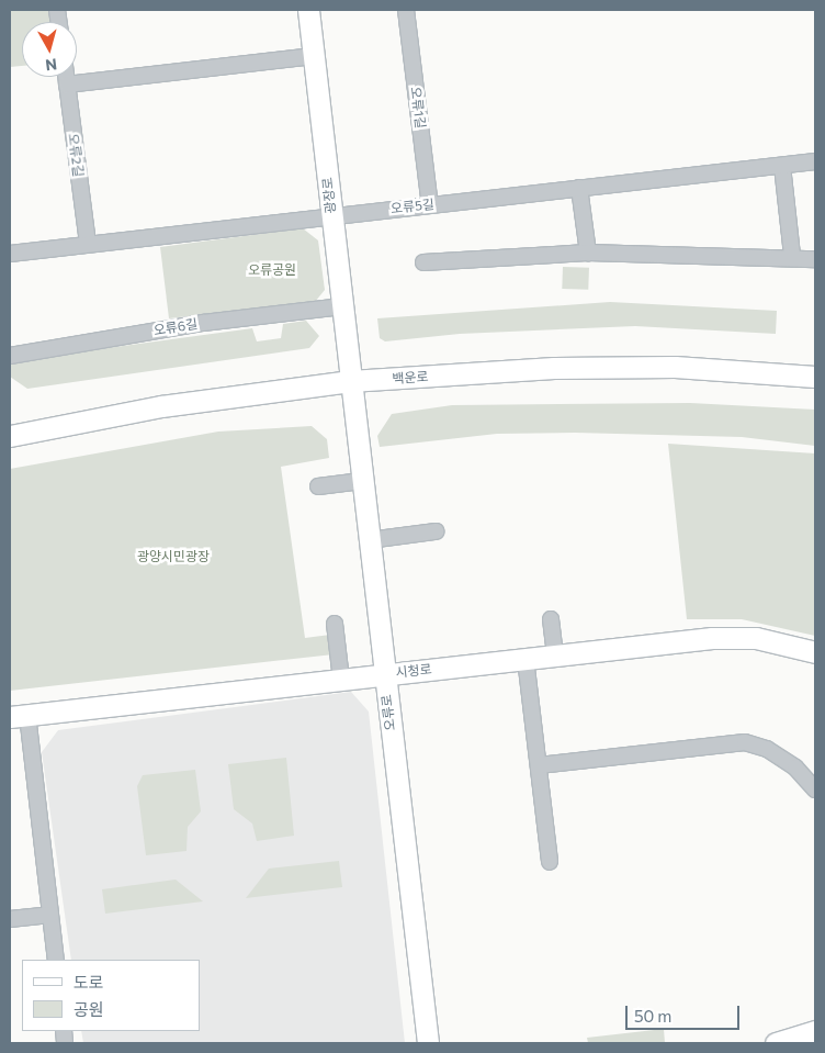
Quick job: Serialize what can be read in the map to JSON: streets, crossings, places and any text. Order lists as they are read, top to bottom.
{
  "streets": {
    "street": [
      "오류1길",
      "오류2길",
      "광장로",
      "오류5길",
      "오류6길",
      "백운로",
      "시청로",
      "오류로"
    ]
  },
  "crossings": [
    ["오류1길", "오류5길"],
    ["오류2길", "오류5길"],
    ["광장로", "오류5길"],
    ["광장로", "오류6길"],
    ["광장로", "백운로"],
    ["광장로", "오류로"],
    ["백운로", "오류로"],
    ["시청로", "오류로"]
  ],
  "parks": ["오류공원", "광양시민광장"],
  "legend": ["도로", "공원"],
  "scale_bar": "50 m",
  "north": "bottom"
}
